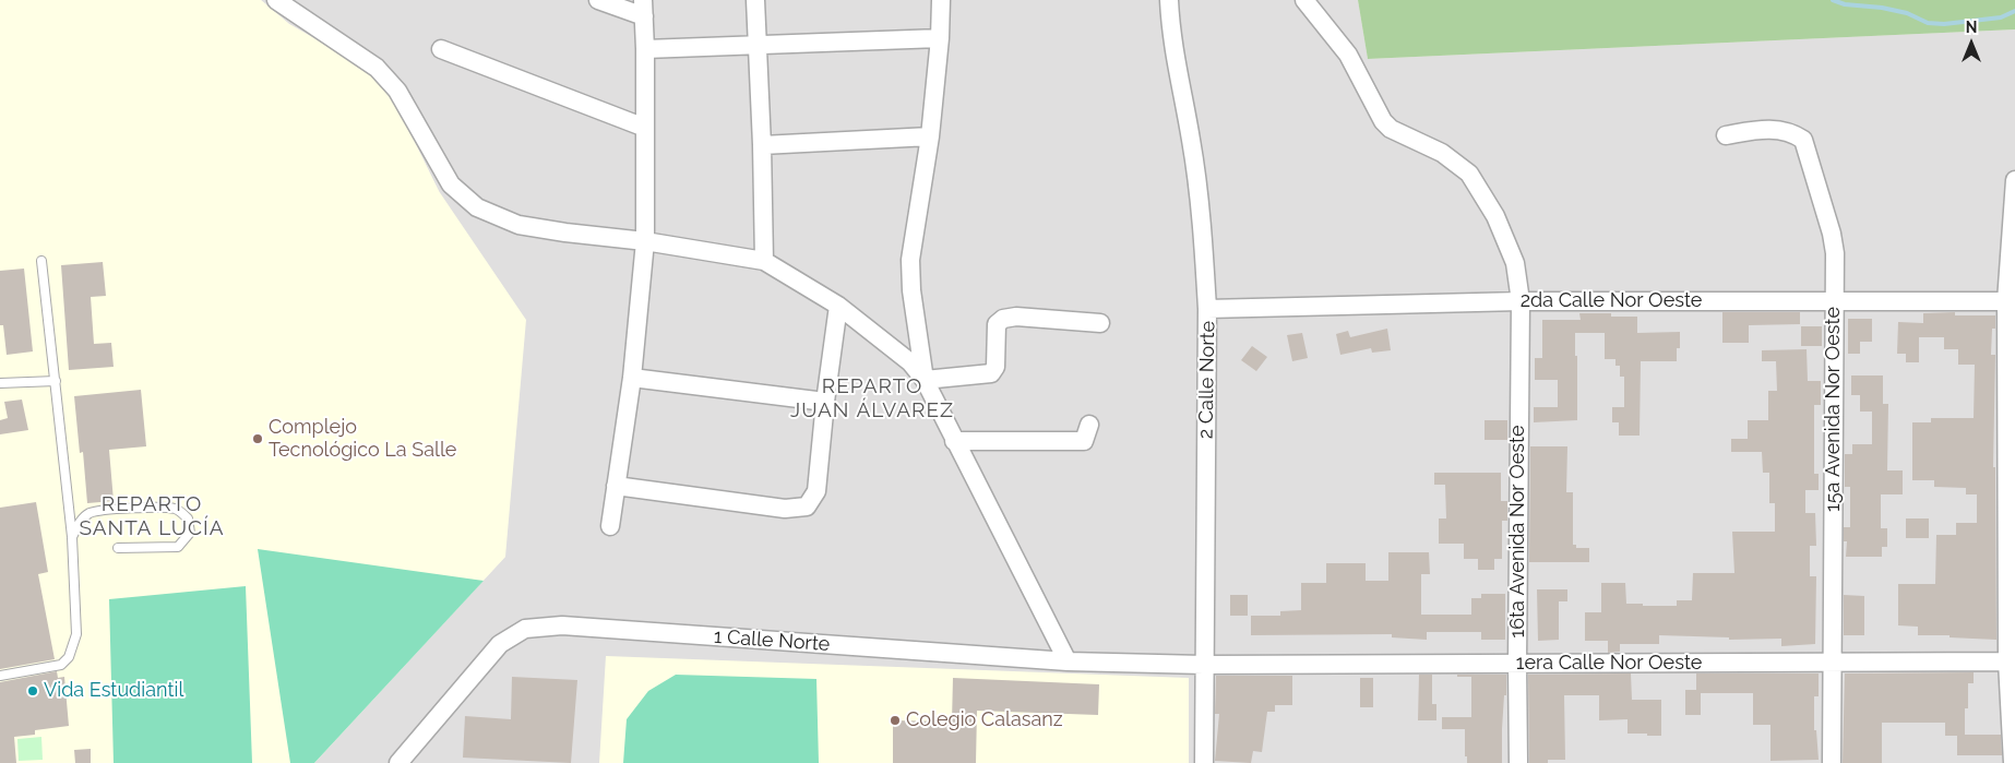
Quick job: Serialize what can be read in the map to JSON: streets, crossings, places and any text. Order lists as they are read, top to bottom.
{
  "streets": {
    "street": [
      "2da Calle Nor Oeste",
      "2 Calle Norte",
      "15a Avenida Nor Oeste",
      "16ta Avenida Nor Oeste",
      "1 Calle Norte",
      "1era Calle Nor Oeste"
    ]
  },
  "crossings": [
    ["2da Calle Nor Oeste", "2 Calle Norte"],
    ["2da Calle Nor Oeste", "15a Avenida Nor Oeste"],
    ["2da Calle Nor Oeste", "16ta Avenida Nor Oeste"],
    ["2 Calle Norte", "1 Calle Norte"],
    ["2 Calle Norte", "1era Calle Nor Oeste"],
    ["15a Avenida Nor Oeste", "1era Calle Nor Oeste"],
    ["16ta Avenida Nor Oeste", "1era Calle Nor Oeste"],
    ["1 Calle Norte", "1era Calle Nor Oeste"]
  ],
  "districts": ["REPARTO JUAN ÁLVAREZ", "REPARTO SANTA LUCÍA"],
  "places": ["Complejo Tecnológico La Salle", "Vida Estudiantil", "Colegio Calasanz"],
  "north": "top"
}
